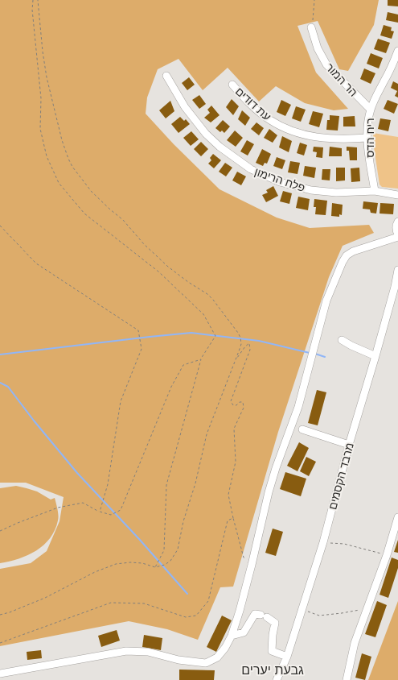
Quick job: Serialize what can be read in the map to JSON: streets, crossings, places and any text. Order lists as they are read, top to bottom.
{
  "streets": {
    "street": [
      "הר המור",
      "עת דודים",
      "ריח הדס",
      "פלח הרימון",
      "מרבד הקסמים"
    ]
  },
  "crossings": [
    ["הר המור", "ריח הדס"],
    ["עת דודים", "ריח הדס"],
    ["ריח הדס", "פלח הרימון"]
  ],
  "districts": ["גבעת יערים"]
}
